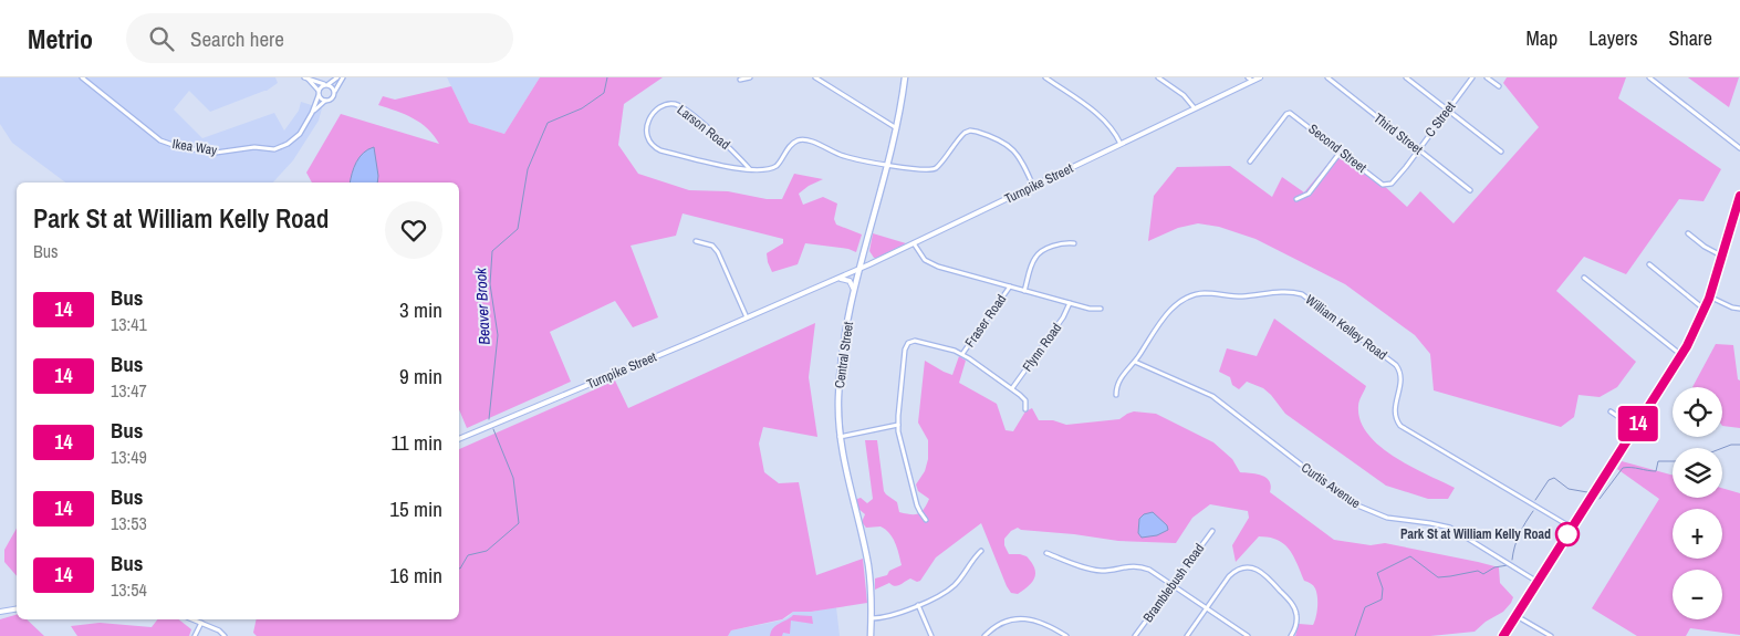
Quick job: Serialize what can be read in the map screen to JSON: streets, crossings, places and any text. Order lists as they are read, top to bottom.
{
  "streets": {
    "main road": ["Central Street"],
    "street": [
      "C Street",
      "Larson Road",
      "Third Street",
      "Ikea Way",
      "Second Street",
      "Turnpike Street",
      "Fraser Road",
      "William Kelley Road",
      "Flynn Road",
      "Curtis Avenue",
      "Bramblebush Road"
    ]
  },
  "crossings": [
    ["C Street", "Third Street"],
    ["C Street", "Second Street"],
    ["Larson Road", "Central Street"],
    ["Turnpike Street", "Central Street"],
    ["William Kelley Road", "Curtis Avenue"]
  ],
  "water": ["Beaver Brook"],
  "places": ["Park St at William Kelly Road"],
  "lines": ["bus line 14"],
  "page": {
    "header": "Metrio",
    "search": "Search here",
    "nav": ["Map", "Layers", "Share"],
    "on_map": "14",
    "heading": ["Park St at William Kelly Road", "Bus"],
    "list": [
      {
        "mark": "14",
        "name": "Bus",
        "note": "13:41",
        "value": "3 min"
      },
      {
        "mark": "14",
        "name": "Bus",
        "note": "13:47",
        "value": "9 min"
      },
      {
        "mark": "14",
        "name": "Bus",
        "note": "13:49",
        "value": "11 min"
      },
      {
        "mark": "14",
        "name": "Bus",
        "note": "13:53",
        "value": "15 min"
      },
      {
        "mark": "14",
        "name": "Bus",
        "note": "13:54",
        "value": "16 min"
      }
    ],
    "map_buttons": ["+", "−"]
  }
}
